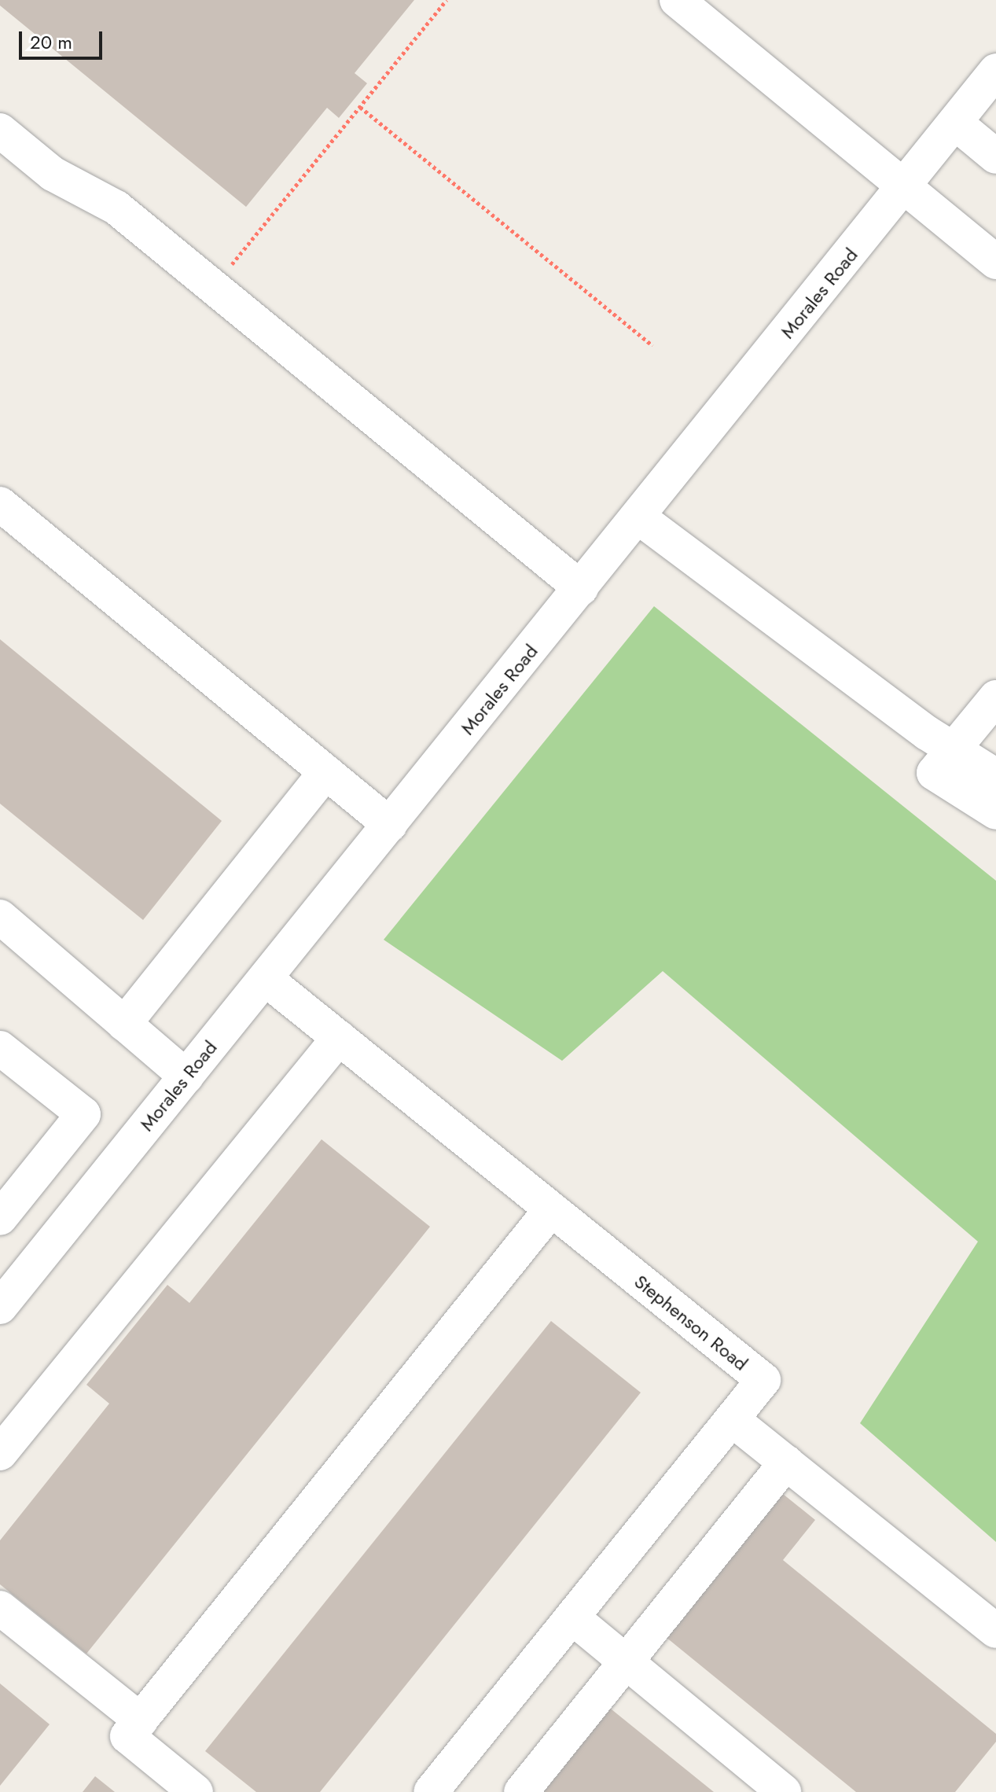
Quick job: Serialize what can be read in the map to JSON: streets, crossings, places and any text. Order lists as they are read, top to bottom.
{
  "streets": {
    "street": ["Morales Road", "Stephenson Road"]
  },
  "crossings": [
    ["Morales Road", "Stephenson Road"]
  ],
  "scale_bar": "20 m"
}
